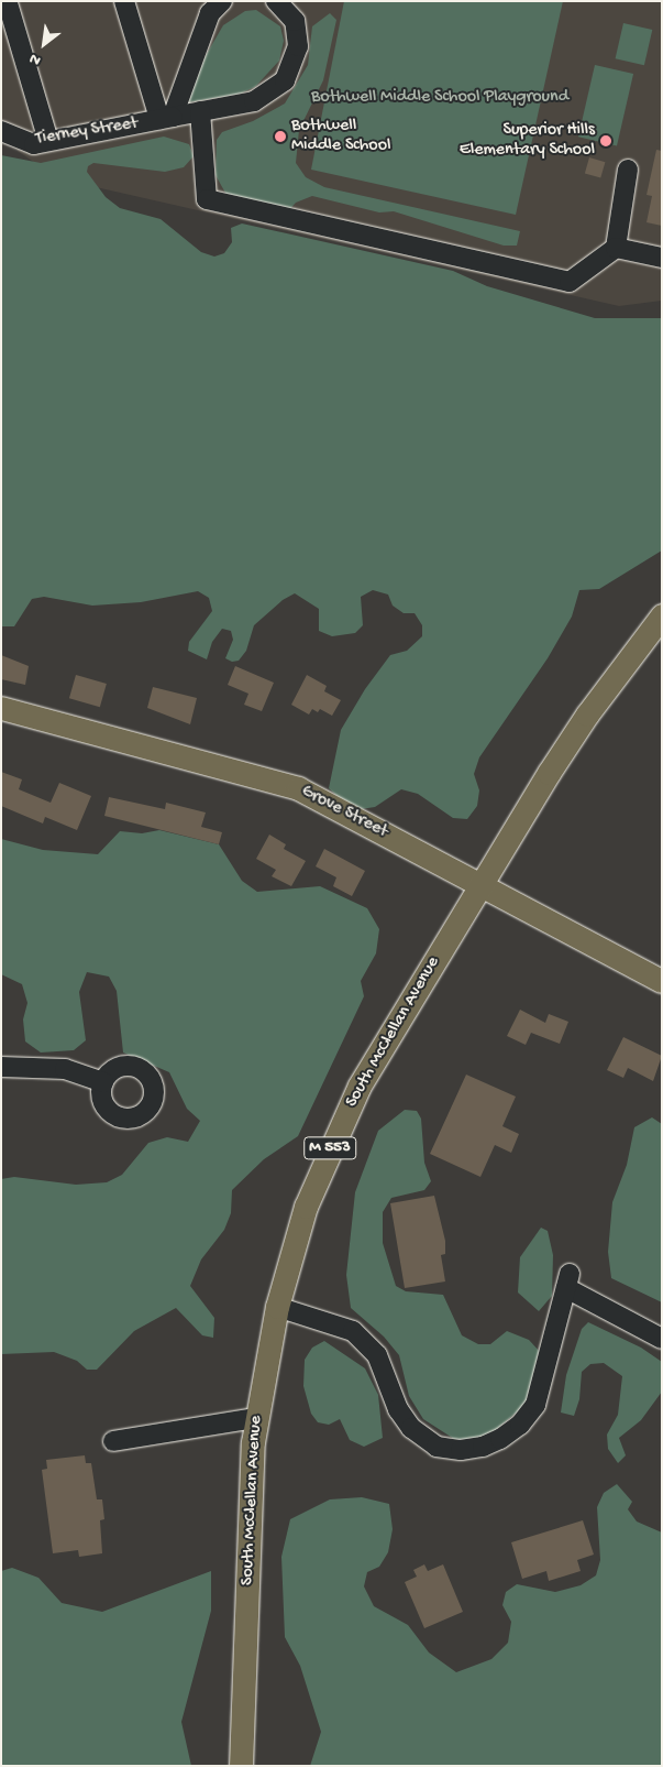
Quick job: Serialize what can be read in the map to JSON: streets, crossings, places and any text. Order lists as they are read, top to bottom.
{
  "streets": {
    "main road": ["Grove Street", "South McClellan Avenue", "M 553"],
    "street": ["Tierney Street"]
  },
  "crossings": [
    ["Grove Street", "South McClellan Avenue"]
  ],
  "parks": ["Bothwell Middle School Playground"],
  "places": ["Bothwell Middle School", "Superior Hills Elementary School"],
  "north": "bottom left"
}
